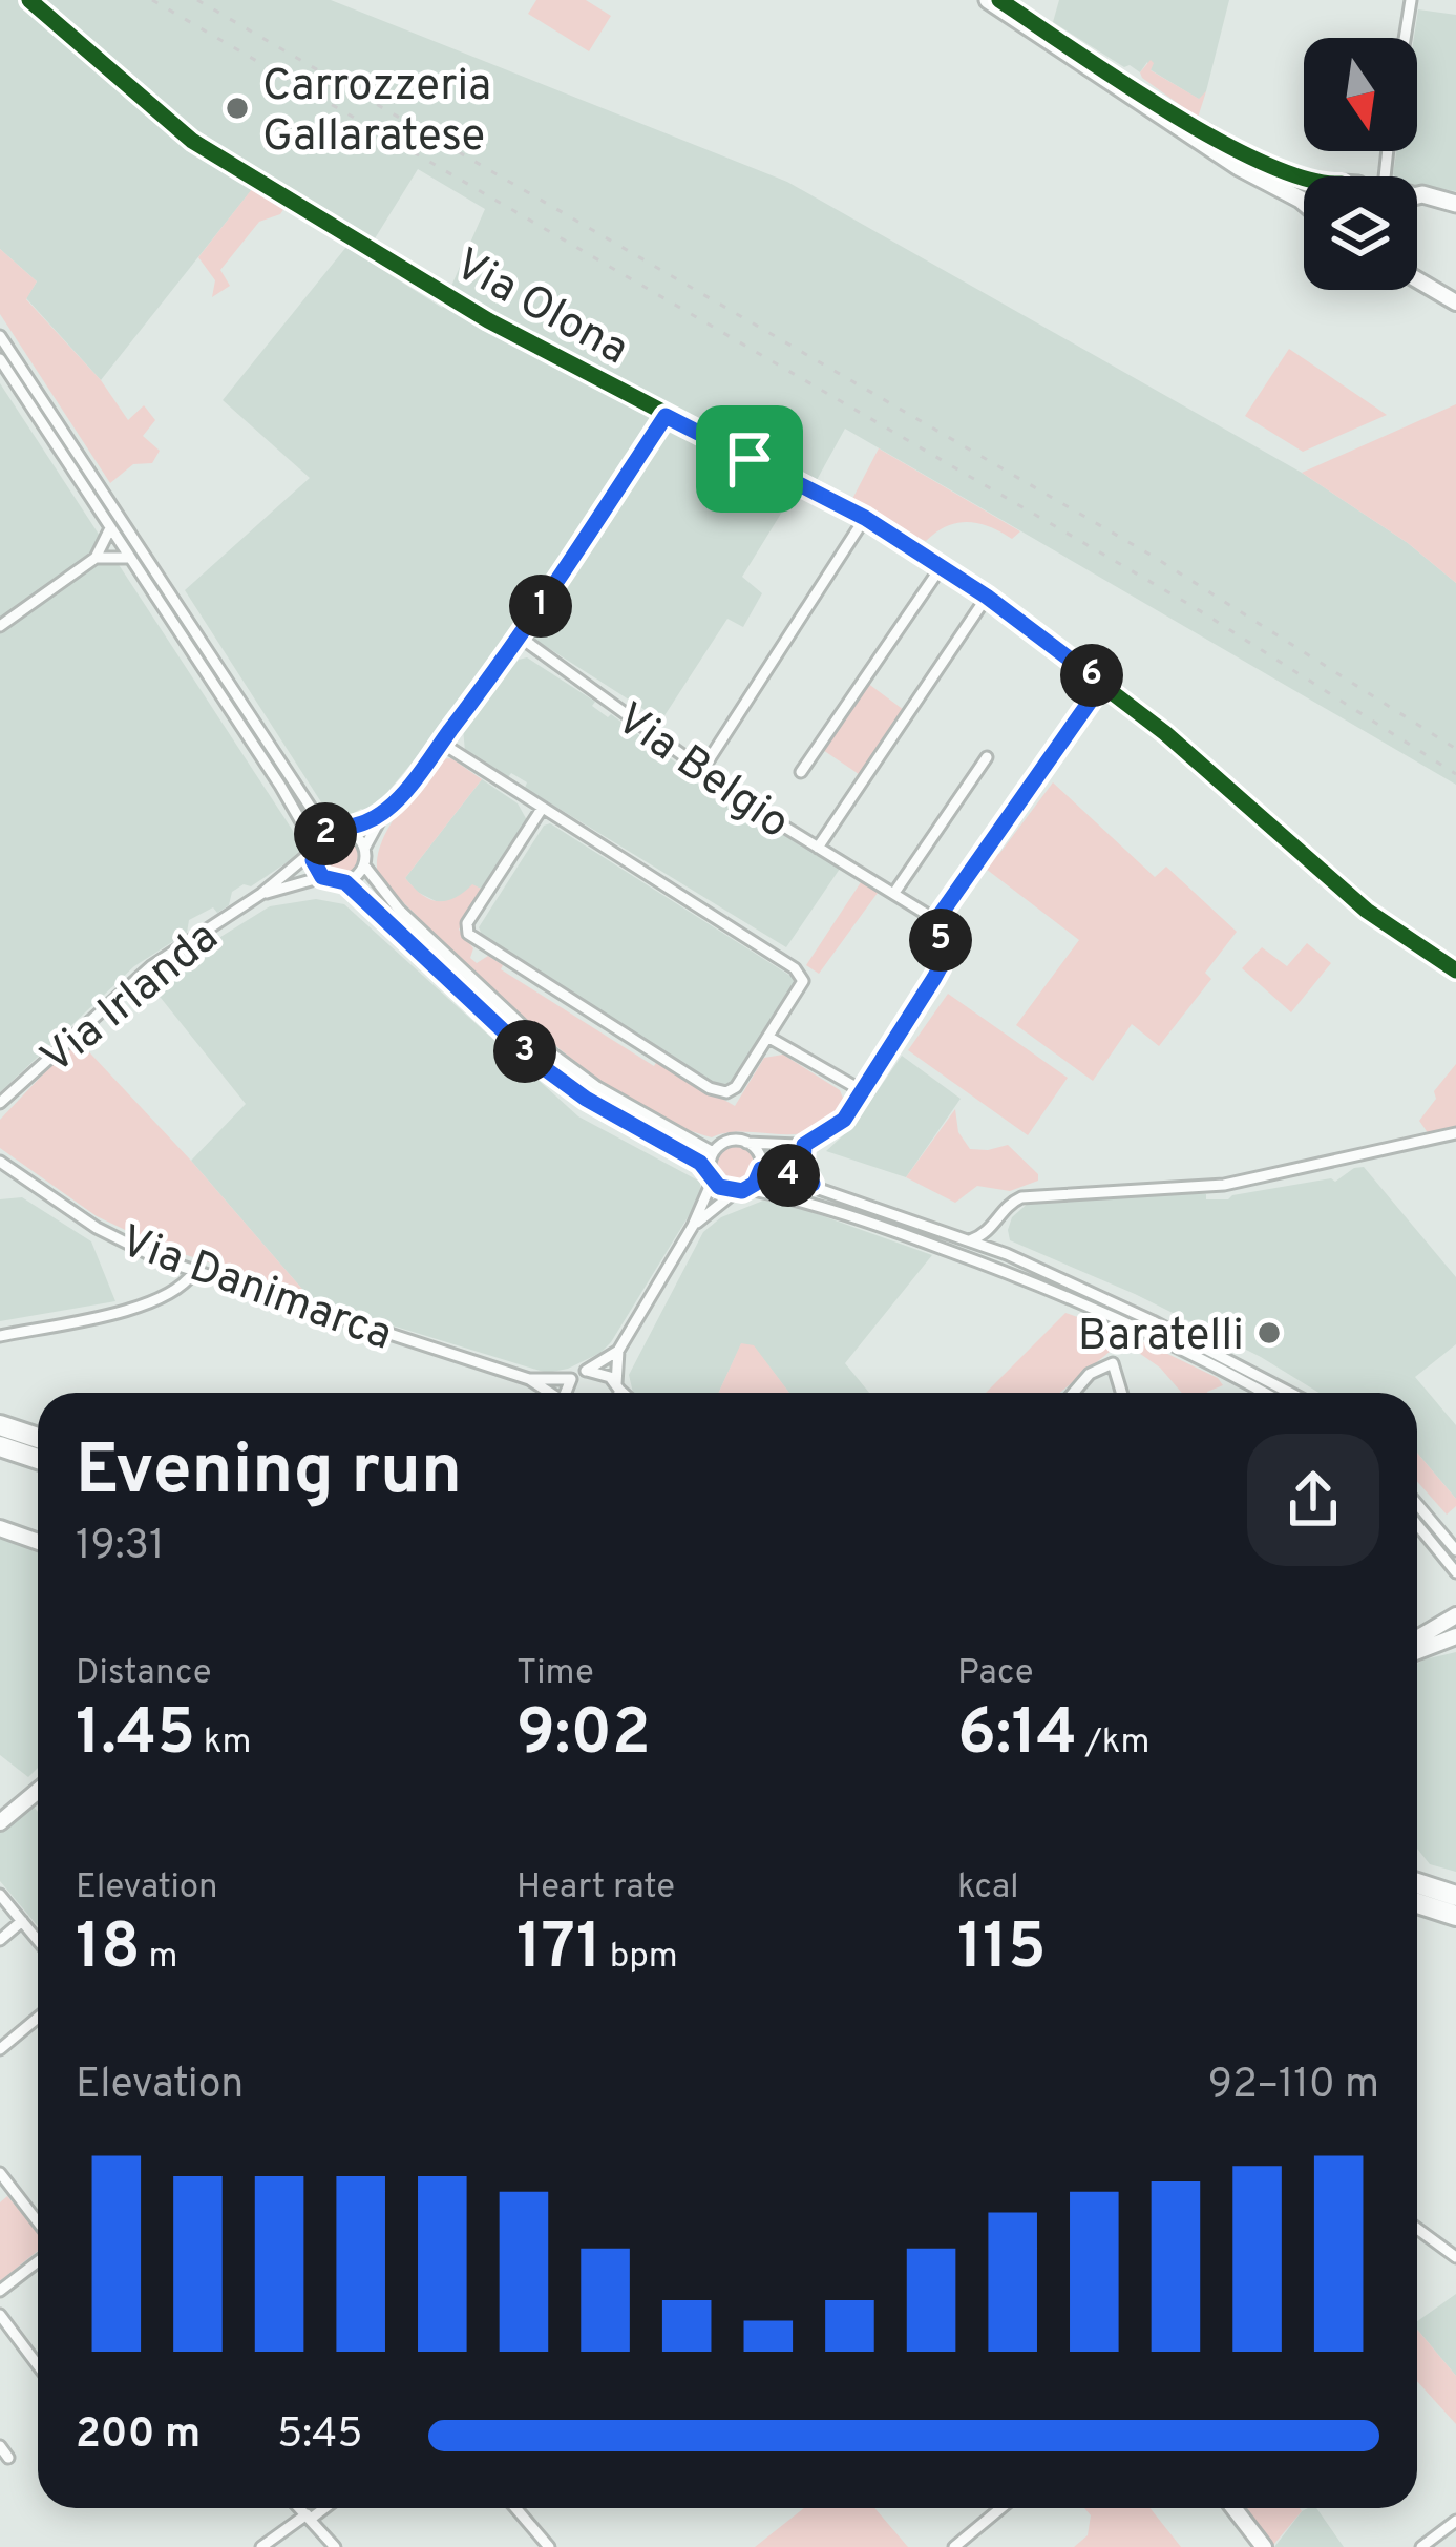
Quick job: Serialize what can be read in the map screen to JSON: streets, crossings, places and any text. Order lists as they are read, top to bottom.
{
  "streets": {
    "street": [
      "Via Olona",
      "Via Belgio",
      "Via Irlanda",
      "Via Danimarca"
    ]
  },
  "places": ["Carrozzeria Gallaratese", "Baratelli"],
  "north": "bottom",
  "page": {
    "pins": [
      "1",
      "6",
      "2",
      "5",
      "3",
      "4"
    ],
    "heading": ["Evening run", "19:31"],
    "stats": [
      ["Distance", "1.45 km"],
      ["Time", "9:02"],
      ["Pace", "6:14 /km"],
      ["Elevation", "18 m"],
      ["Heart rate", "171 bpm"],
      ["kcal", "115"]
    ],
    "chart": ["Elevation", "92–110 m"],
    "list": [
      {
        "name": "200 m",
        "note": "5:45"
      }
    ]
  }
}
